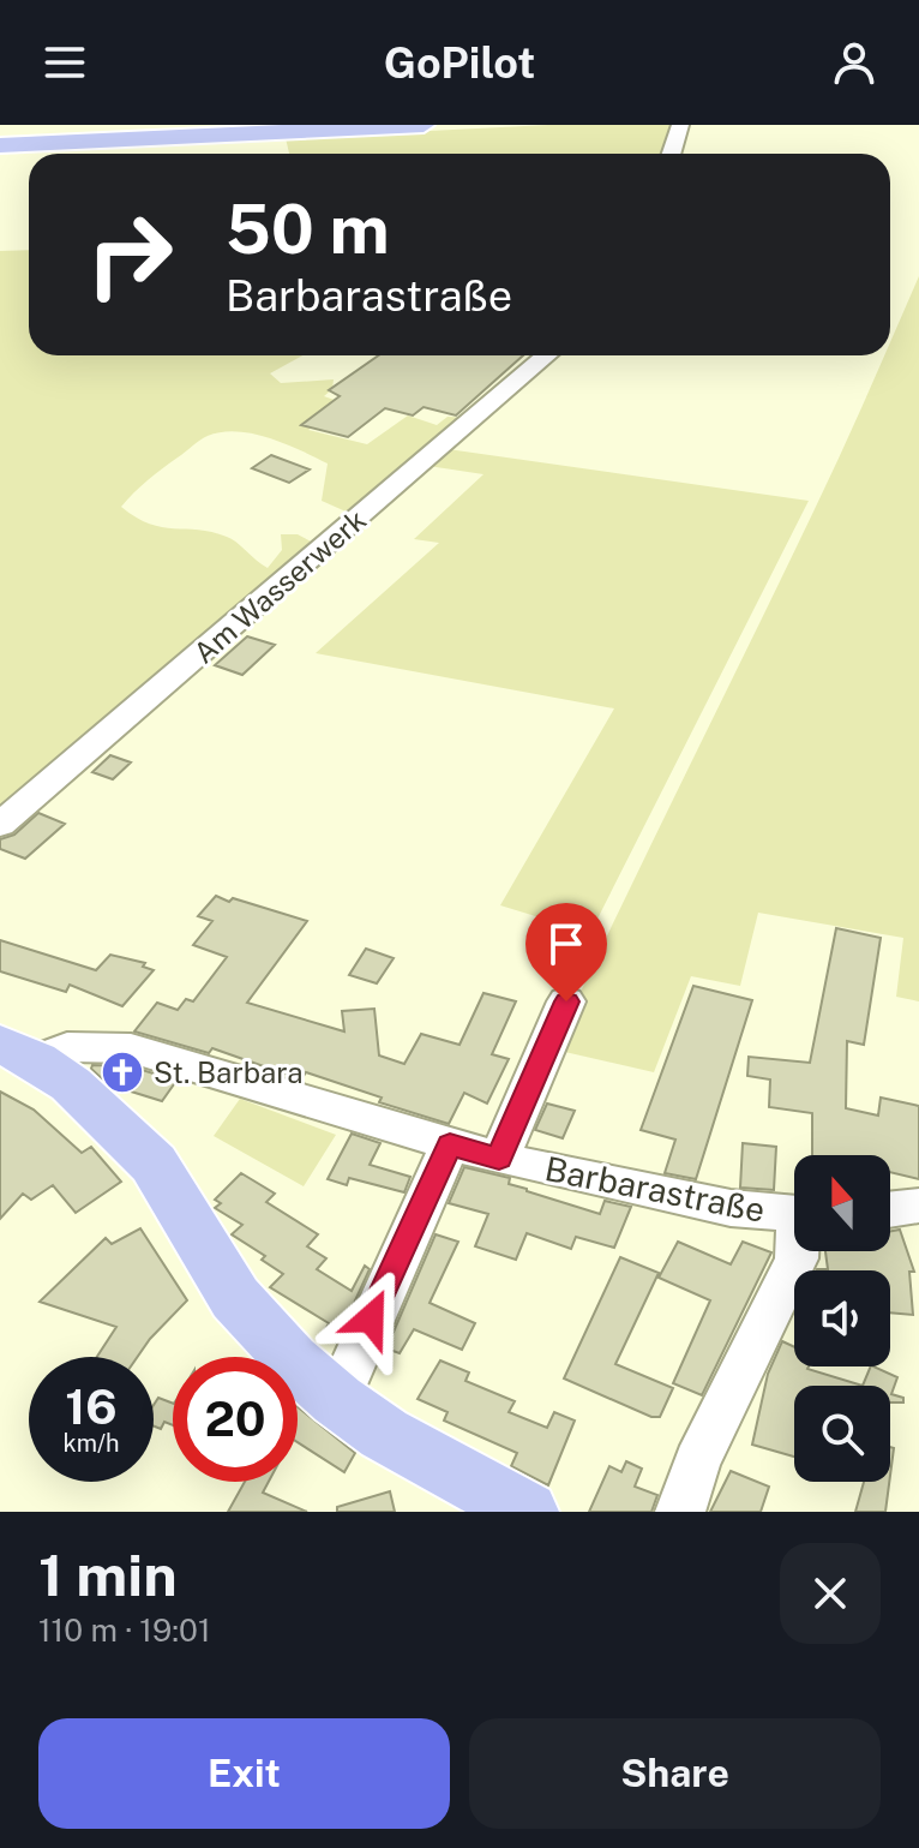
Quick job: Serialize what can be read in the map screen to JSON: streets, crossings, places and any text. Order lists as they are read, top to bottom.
{
  "streets": {
    "street": ["Am Wasserwerk", "Barbarastraße"]
  },
  "places": {
    "church": ["St. Barbara"]
  },
  "north": "top",
  "page": {
    "header": "GoPilot",
    "turn": ["50 m", "Barbarastraße"],
    "speed": "16 km/h",
    "limit": "20",
    "heading": ["1 min", "110 m · 19:01"],
    "buttons": ["Exit", "Share"]
  }
}
